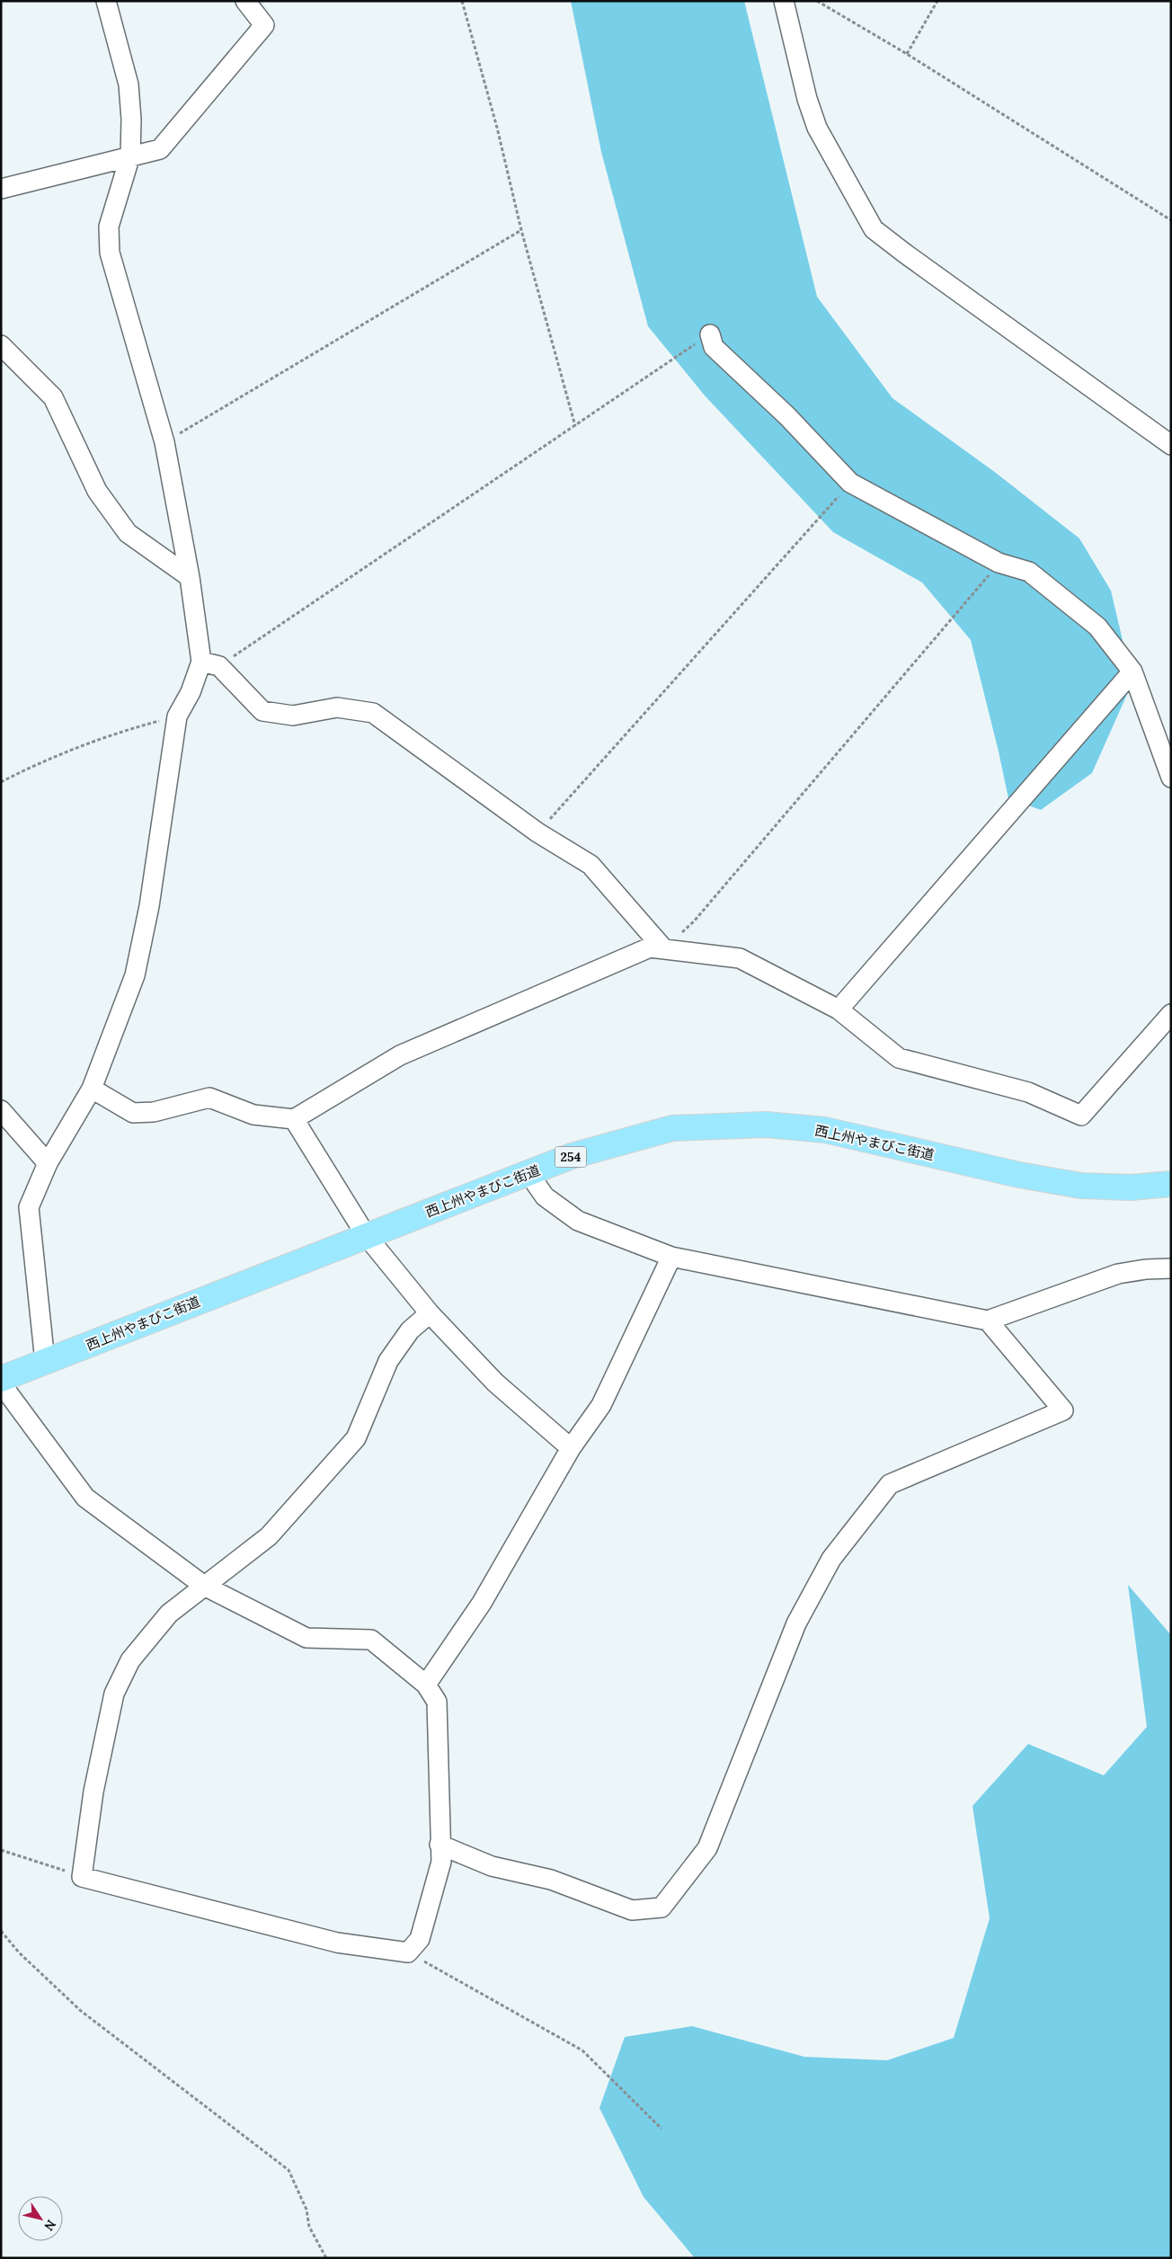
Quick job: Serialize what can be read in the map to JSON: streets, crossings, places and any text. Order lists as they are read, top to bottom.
{
  "streets": {
    "highway": ["西上州やまびこ街道", "254"]
  },
  "north": "bottom right"
}
